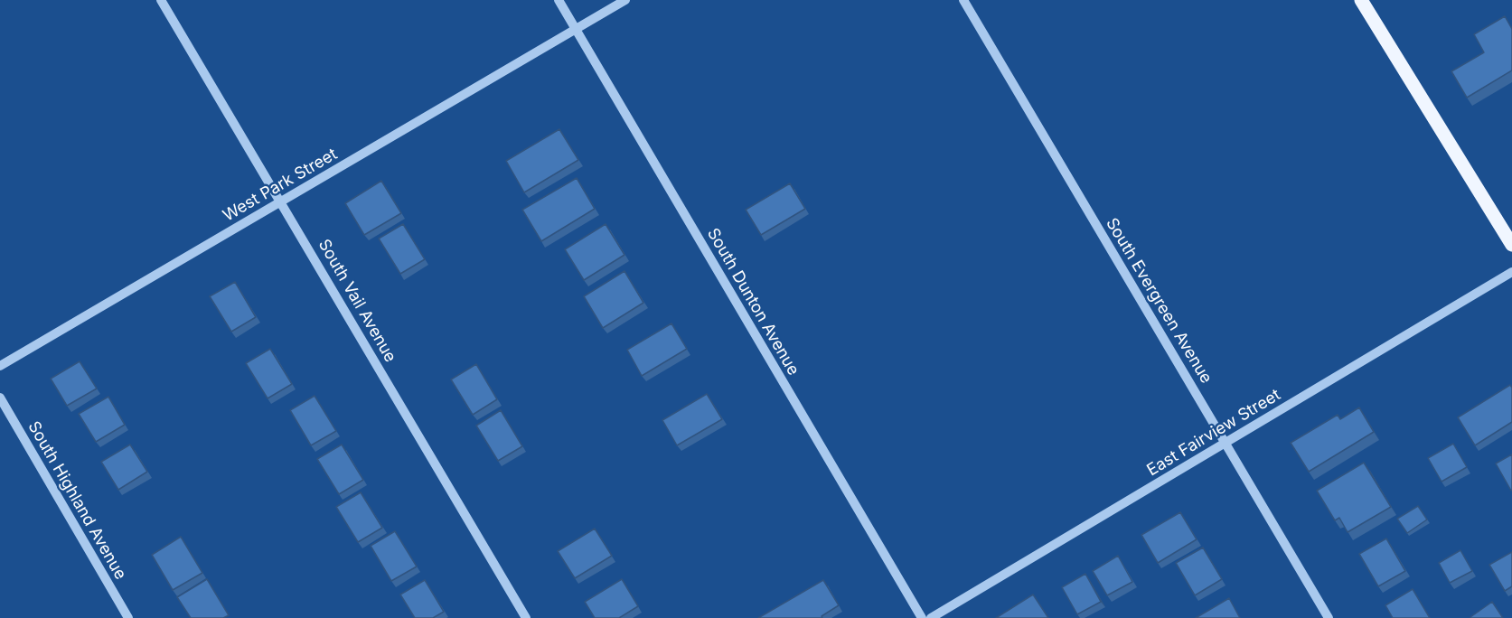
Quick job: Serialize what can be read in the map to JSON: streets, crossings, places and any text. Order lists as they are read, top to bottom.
{
  "streets": {
    "street": [
      "West Park Street",
      "South Vail Avenue",
      "South Evergreen Avenue",
      "South Dunton Avenue",
      "East Fairview Street",
      "South Highland Avenue"
    ]
  },
  "crossings": [
    ["West Park Street", "South Vail Avenue"],
    ["West Park Street", "South Dunton Avenue"],
    ["South Evergreen Avenue", "East Fairview Street"]
  ]
}
